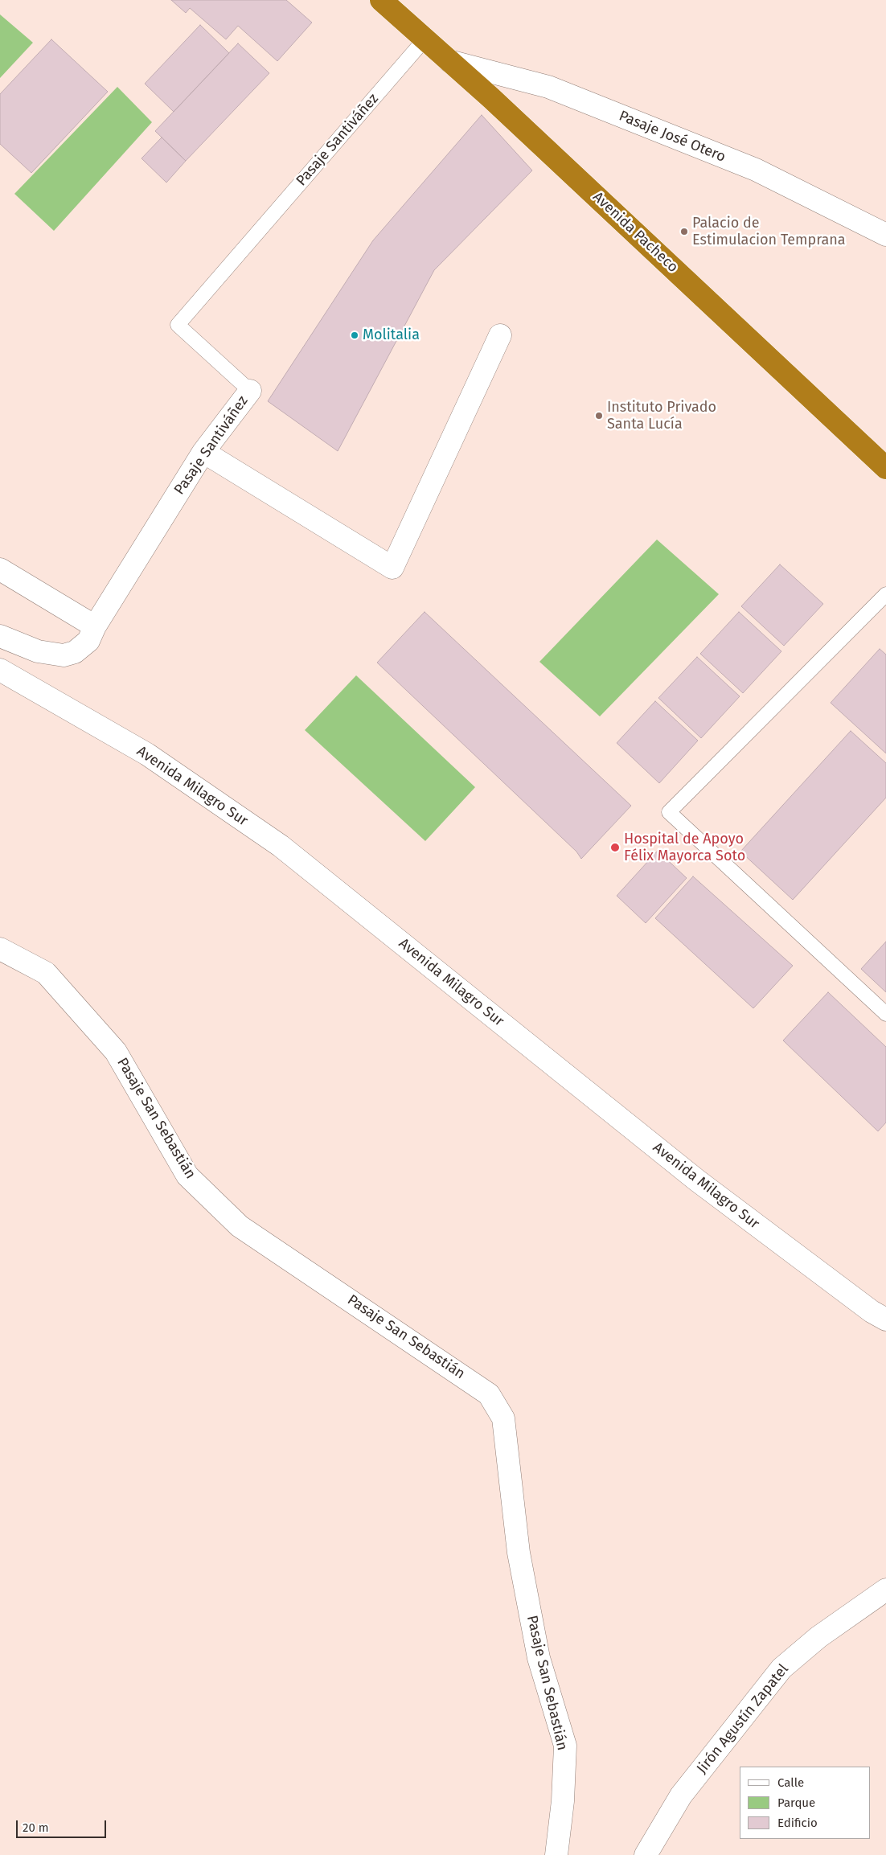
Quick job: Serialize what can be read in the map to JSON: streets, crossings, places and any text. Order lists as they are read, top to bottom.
{
  "streets": {
    "highway": ["Avenida Pacheco"],
    "street": [
      "Pasaje José Otero",
      "Pasaje Santiváñez",
      "Avenida Milagro Sur",
      "Pasaje San Sebastián",
      "Jirón Agustín Zapatel"
    ]
  },
  "crossings": [
    ["Pasaje José Otero", "Avenida Pacheco"],
    ["Pasaje Santiváñez", "Avenida Pacheco"]
  ],
  "places": [
    "Palacio de Estimulacion Temprana",
    "Molitalia",
    "Instituto Privado Santa Lucía",
    "Hospital de Apoyo Félix Mayorca Soto"
  ],
  "legend": ["Calle", "Parque", "Edificio"],
  "scale_bar": "20 m"
}
